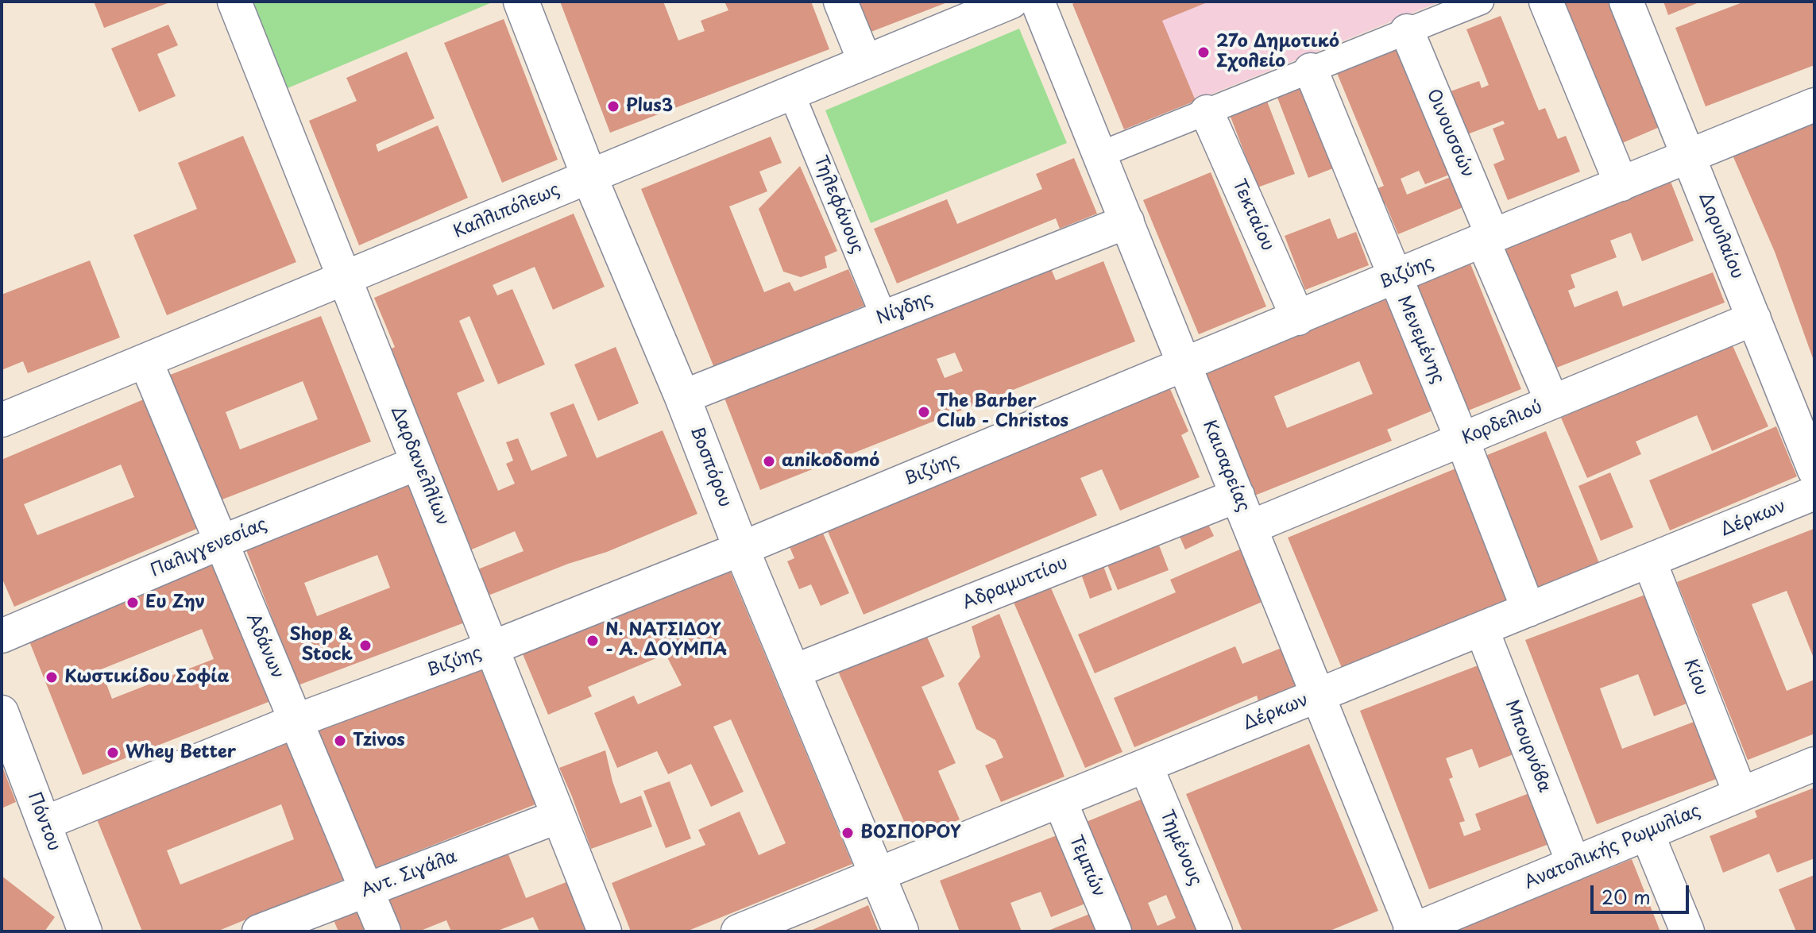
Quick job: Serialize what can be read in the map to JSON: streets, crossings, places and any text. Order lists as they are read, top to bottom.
{
  "streets": {
    "street": [
      "Οινουσσών",
      "Τηλεφάνους",
      "Καλλιπόλεως",
      "Τεκταίου",
      "Δορυλαίου",
      "Βιζύης",
      "Νίγδης",
      "Μενεμένης",
      "Κορδελιού",
      "Δαρδανελλίων",
      "Καισαρείας",
      "Βοσπόρου",
      "Δέρκων",
      "Παλιγγενεσίας",
      "Αδραμυττίου",
      "Αδάνων",
      "Κίου",
      "Μπουρνόβα",
      "Πόντου",
      "Ανατολικής Ρωμυλίας",
      "Τημένους",
      "Τεμπών",
      "Αντ. Σιγάλα"
    ]
  },
  "crossings": [
    ["Οινουσσών", "Βιζύης"],
    ["Οινουσσών", "Κορδελιού"],
    ["Τηλεφάνους", "Καλλιπόλεως"],
    ["Τηλεφάνους", "Νίγδης"],
    ["Καλλιπόλεως", "Δαρδανελλίων"],
    ["Καλλιπόλεως", "Βοσπόρου"],
    ["Καλλιπόλεως", "Αδάνων"],
    ["Τεκταίου", "Βιζύης"],
    ["Δορυλαίου", "Βιζύης"],
    ["Δορυλαίου", "Κορδελιού"],
    ["Βιζύης", "Μενεμένης"],
    ["Βιζύης", "Δαρδανελλίων"],
    ["Βιζύης", "Καισαρείας"],
    ["Βιζύης", "Βοσπόρου"],
    ["Βιζύης", "Αδάνων"],
    ["Βιζύης", "Πόντου"],
    ["Νίγδης", "Καισαρείας"],
    ["Νίγδης", "Βοσπόρου"],
    ["Μενεμένης", "Κορδελιού"],
    ["Μενεμένης", "Δέρκων"],
    ["Κορδελιού", "Καισαρείας"],
    ["Δαρδανελλίων", "Παλιγγενεσίας"],
    ["Δαρδανελλίων", "Αντ. Σιγάλα"],
    ["Καισαρείας", "Δέρκων"],
    ["Καισαρείας", "Αδραμυττίου"],
    ["Καισαρείας", "Ανατολικής Ρωμυλίας"],
    ["Βοσπόρου", "Δέρκων"],
    ["Βοσπόρου", "Αδραμυττίου"],
    ["Δέρκων", "Κίου"],
    ["Δέρκων", "Μπουρνόβα"],
    ["Δέρκων", "Τημένους"],
    ["Δέρκων", "Τεμπών"],
    ["Παλιγγενεσίας", "Αδάνων"],
    ["Αδάνων", "Αντ. Σιγάλα"],
    ["Κίου", "Ανατολικής Ρωμυλίας"],
    ["Μπουρνόβα", "Ανατολικής Ρωμυλίας"]
  ],
  "places": [
    "27ο Δημοτικό Σχολείο",
    "Plus3",
    "The Barber Club - Christos",
    "anikoδomό",
    "Ευ Ζην",
    "Ν. ΝΑΤΣΙΔΟΥ - Α. ΔΟΥΜΠΑ",
    "Shop & Stock",
    "Κωστικίδου Σοφία",
    "Tzivos",
    "Whey Better",
    "ΒΟΣΠΟΡΟΥ"
  ],
  "scale_bar": "20 m"
}
